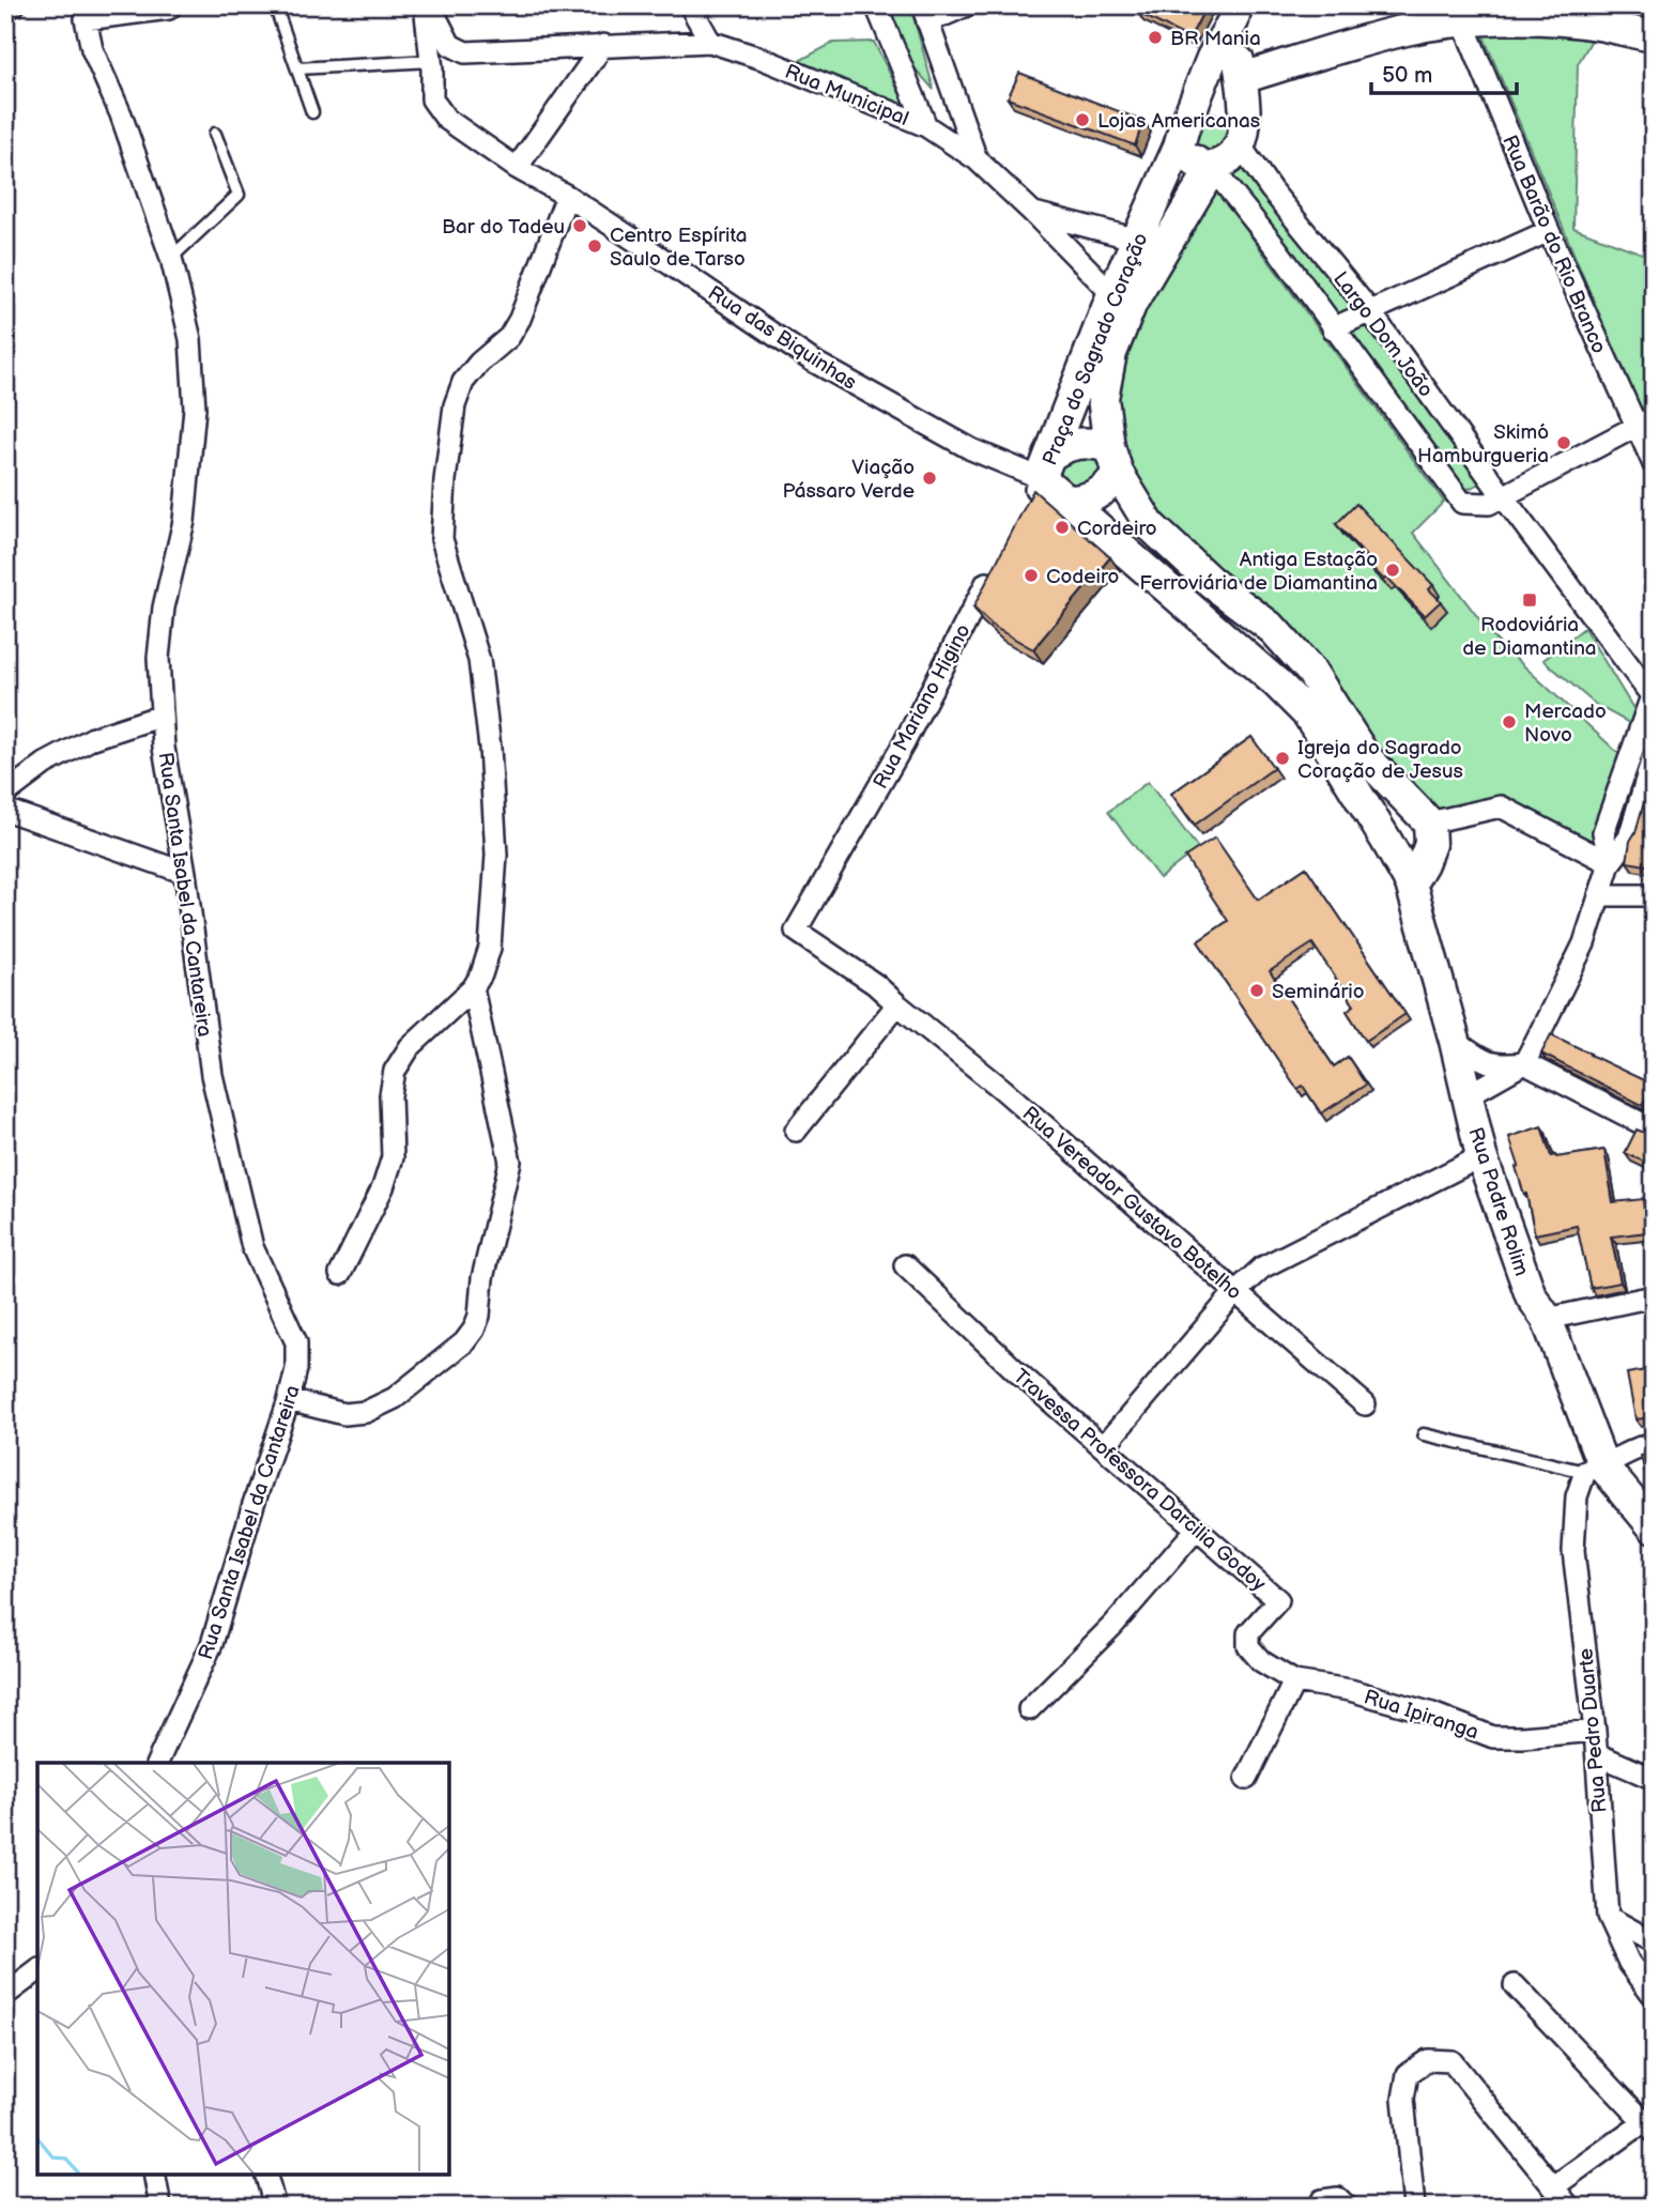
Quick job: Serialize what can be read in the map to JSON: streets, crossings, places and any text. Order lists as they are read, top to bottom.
{
  "streets": {
    "street": [
      "Rua Municipal",
      "Rua Barão do Rio Branco",
      "Largo Dom João",
      "Rua das Biquinhas",
      "Praça do Sagrado Coração",
      "Rua Mariano Higino",
      "Rua Santa Isabel da Cantareira",
      "Rua Padre Rolim",
      "Rua Vereador Gustavo Botelho",
      "Travessa Professora Darcilia Godoy",
      "Rua Ipiranga",
      "Rua Pedro Duarte"
    ]
  },
  "crossings": [
    ["Rua Municipal", "Rua das Biquinhas"],
    ["Rua Municipal", "Praça do Sagrado Coração"],
    ["Largo Dom João", "Praça do Sagrado Coração"],
    ["Rua das Biquinhas", "Praça do Sagrado Coração"],
    ["Praça do Sagrado Coração", "Rua Padre Rolim"],
    ["Rua Mariano Higino", "Rua Vereador Gustavo Botelho"],
    ["Rua Padre Rolim", "Rua Pedro Duarte"],
    ["Travessa Professora Darcilia Godoy", "Rua Ipiranga"],
    ["Rua Ipiranga", "Rua Pedro Duarte"]
  ],
  "places": {
    "other": [
      "BR Mania",
      "Lojas Americanas",
      "Bar do Tadeu",
      "Centro Espírita Saulo de Tarso",
      "Skimó Hamburgueria",
      "Viação Pássaro Verde",
      "Cordeiro",
      "Antiga Estação Ferroviária de Diamantina",
      "Codeiro",
      "Mercado Novo",
      "Igreja do Sagrado Coração de Jesus",
      "Seminário"
    ],
    "transit": ["Rodoviária de Diamantina"]
  },
  "scale_bar": "50 m"
}
